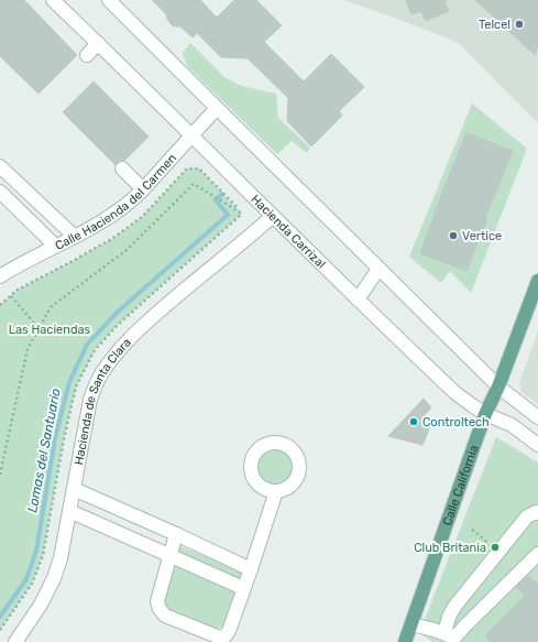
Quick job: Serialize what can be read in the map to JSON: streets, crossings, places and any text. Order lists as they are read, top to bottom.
{
  "streets": {
    "main road": ["Calle California"],
    "street": ["Calle Hacienda del Carmen", "Hacienda Carrizal", "Hacienda de Santa Clara"]
  },
  "crossings": [
    ["Calle Hacienda del Carmen", "Hacienda Carrizal"],
    ["Hacienda Carrizal", "Hacienda de Santa Clara"],
    ["Hacienda Carrizal", "Calle California"]
  ],
  "water": ["Lomas del Santuario"],
  "parks": ["Las Haciendas"],
  "places": [
    "Telcel",
    "Vertice",
    "Controltech",
    "Club Britania"
  ]
}
